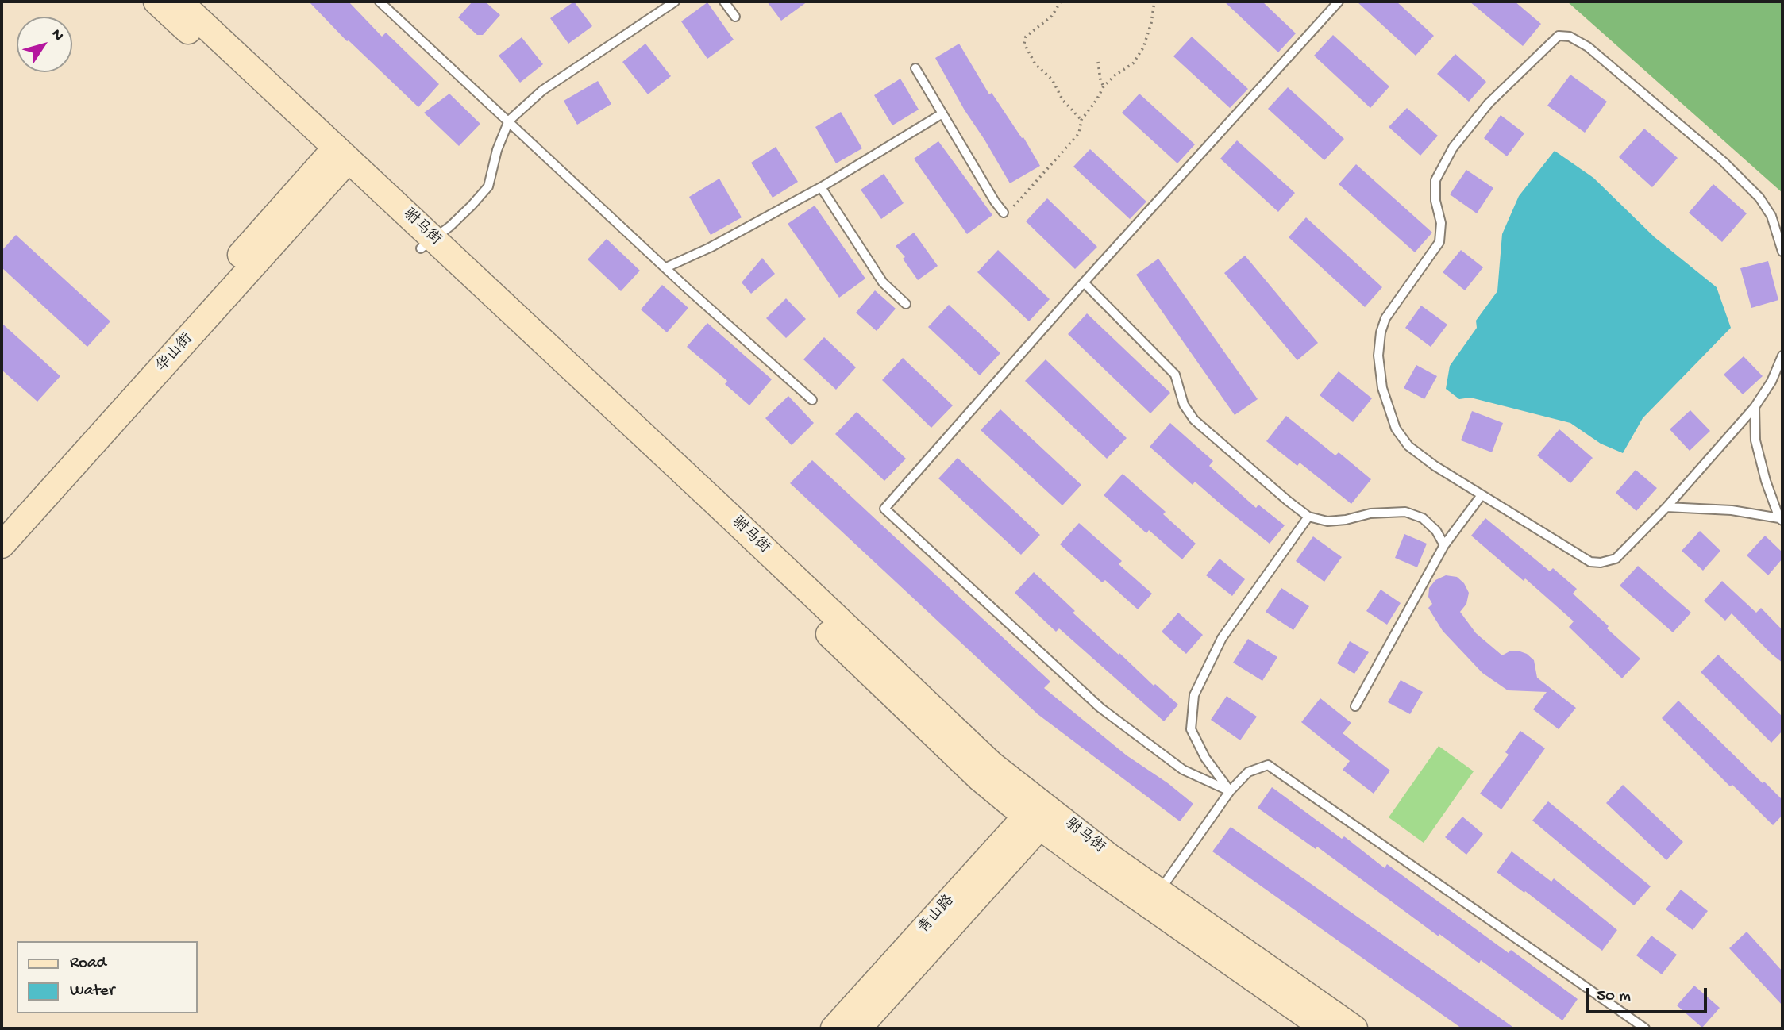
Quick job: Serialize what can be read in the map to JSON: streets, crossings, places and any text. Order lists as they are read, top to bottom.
{
  "streets": {
    "main road": ["驸马街", "华山街", "青山路"]
  },
  "crossings": [
    ["驸马街", "华山街"],
    ["驸马街", "青山路"]
  ],
  "legend": ["Road", "Water"],
  "scale_bar": "50 m",
  "north": "top right"
}
